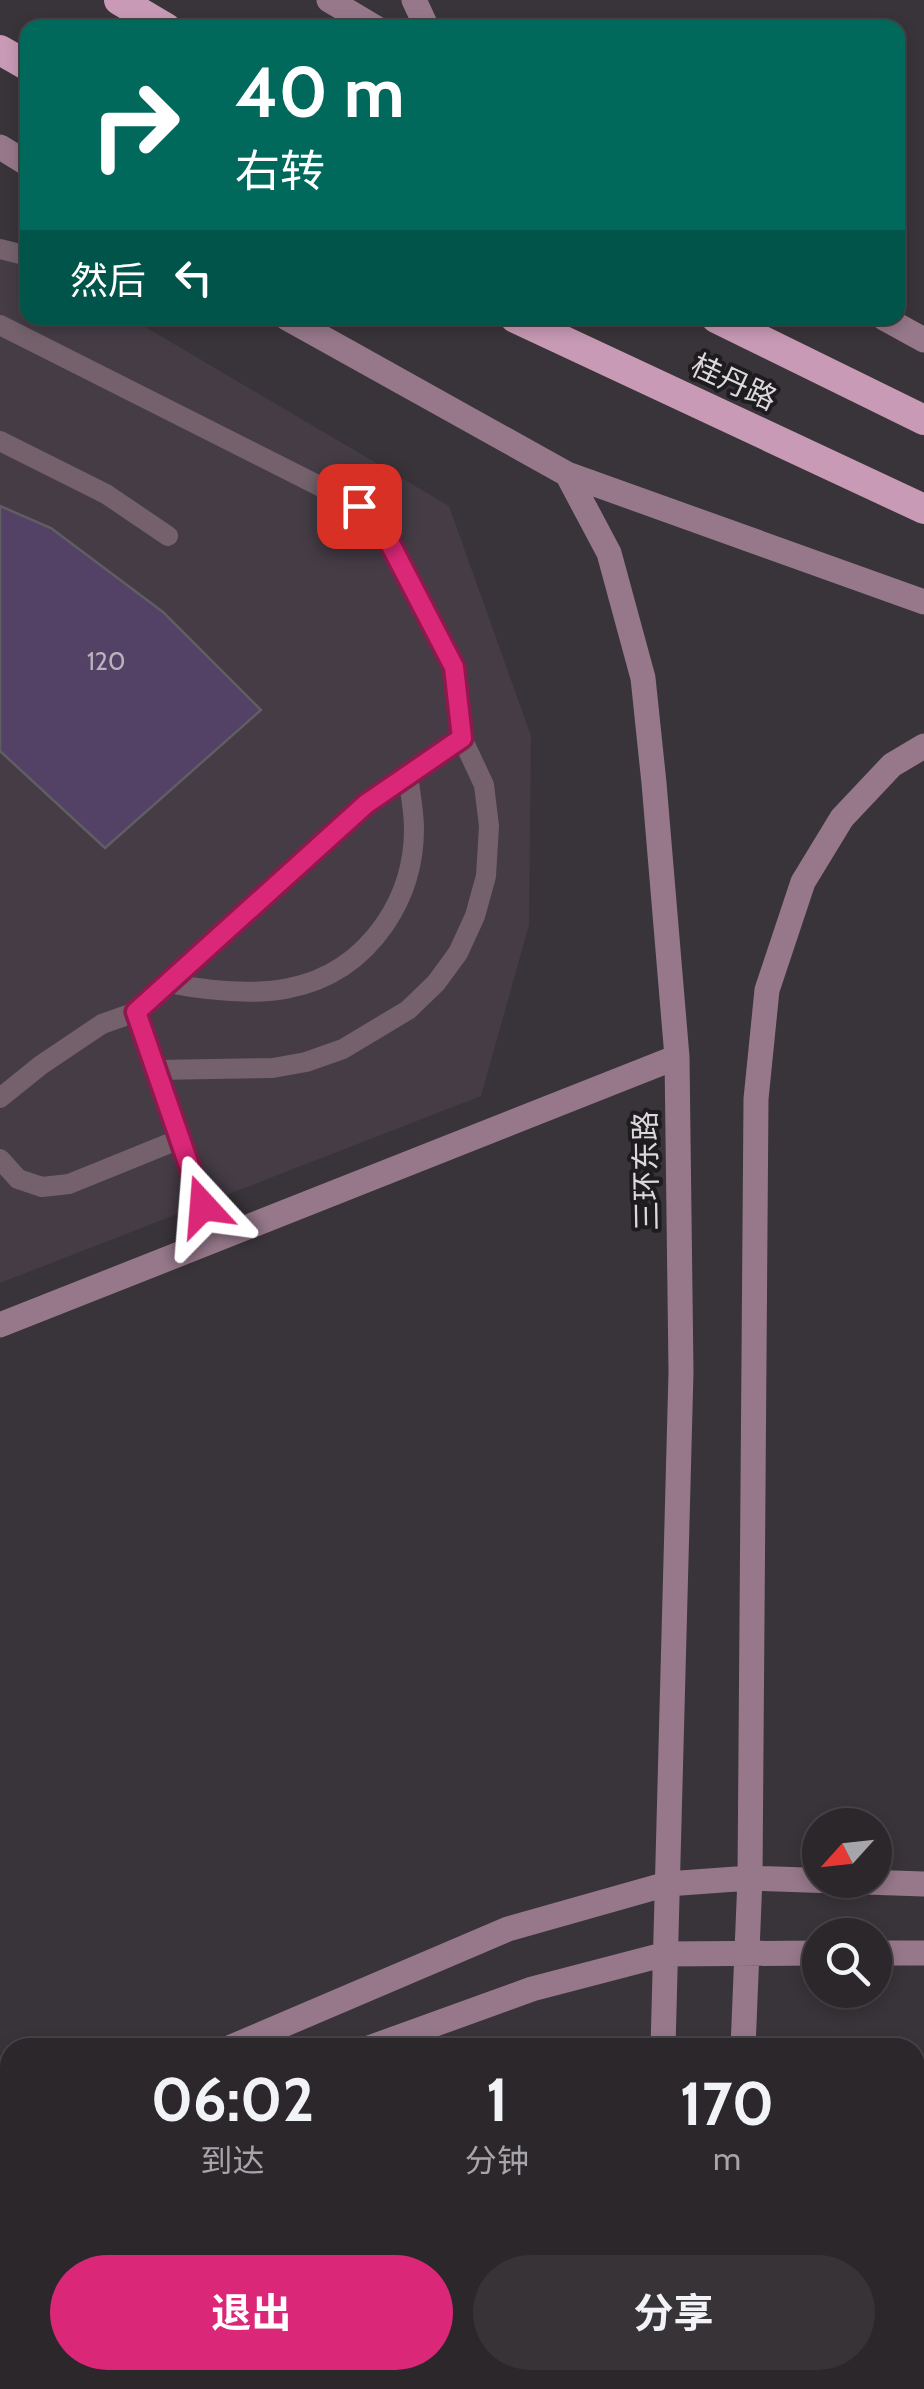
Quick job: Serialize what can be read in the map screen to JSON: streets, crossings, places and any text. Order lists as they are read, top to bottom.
{
  "streets": {
    "highway": ["桂丹路"],
    "main road": ["三环东路"]
  },
  "house_numbers": ["120"],
  "north": "bottom left",
  "page": {
    "turn": ["40 m", "右转"],
    "then": "然后",
    "eta": [
      "06:02",
      "到达",
      "1",
      "分钟",
      "170",
      "m"
    ],
    "buttons": ["退出", "分享"]
  }
}
